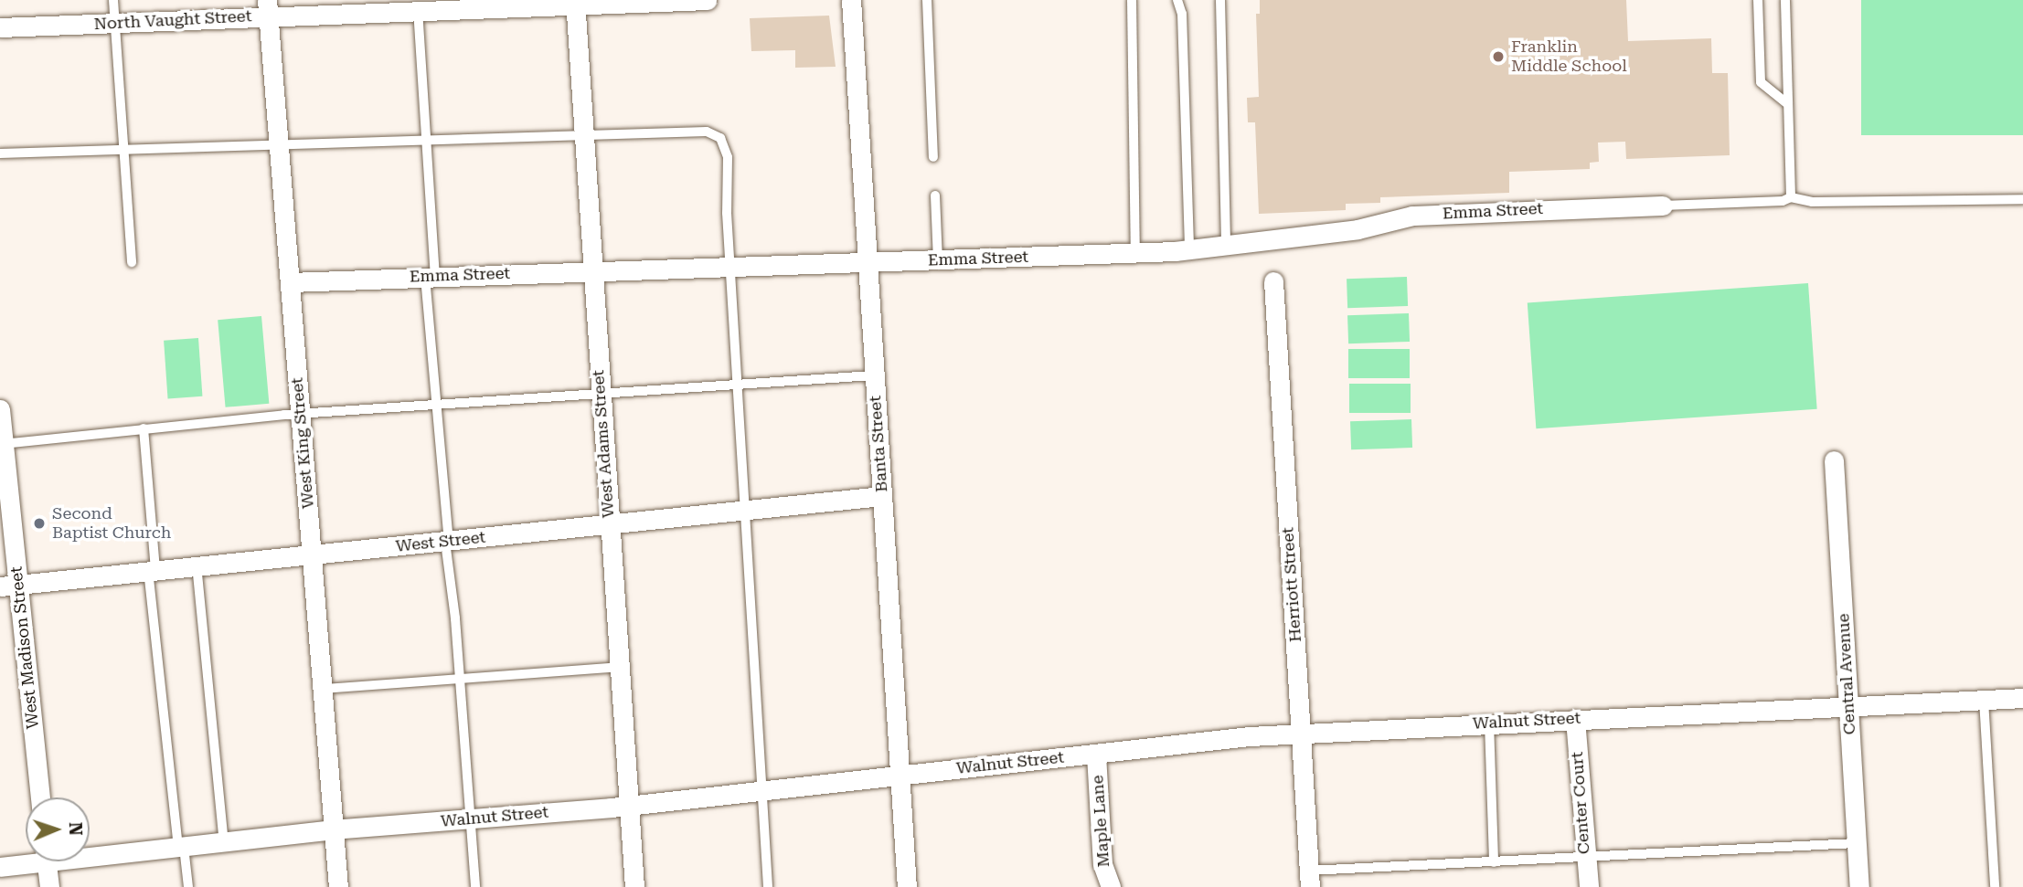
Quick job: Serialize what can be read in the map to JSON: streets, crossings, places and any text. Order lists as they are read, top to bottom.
{
  "streets": {
    "street": [
      "North Vaught Street",
      "Emma Street",
      "West King Street",
      "West Adams Street",
      "Banta Street",
      "West Street",
      "Herriott Street",
      "West Madison Street",
      "Central Avenue",
      "Walnut Street",
      "Center Court",
      "Maple Lane"
    ]
  },
  "crossings": [
    ["North Vaught Street", "West King Street"],
    ["North Vaught Street", "West Adams Street"],
    ["Emma Street", "West King Street"],
    ["Emma Street", "West Adams Street"],
    ["Emma Street", "Banta Street"],
    ["West King Street", "West Street"],
    ["West King Street", "Walnut Street"],
    ["West Adams Street", "West Street"],
    ["West Adams Street", "Walnut Street"],
    ["Banta Street", "West Street"],
    ["Banta Street", "Walnut Street"],
    ["West Street", "West Madison Street"],
    ["Herriott Street", "Walnut Street"],
    ["Central Avenue", "Walnut Street"],
    ["Walnut Street", "Center Court"],
    ["Walnut Street", "Maple Lane"]
  ],
  "places": ["Franklin Middle School", "Second Baptist Church"],
  "north": "right"
}
